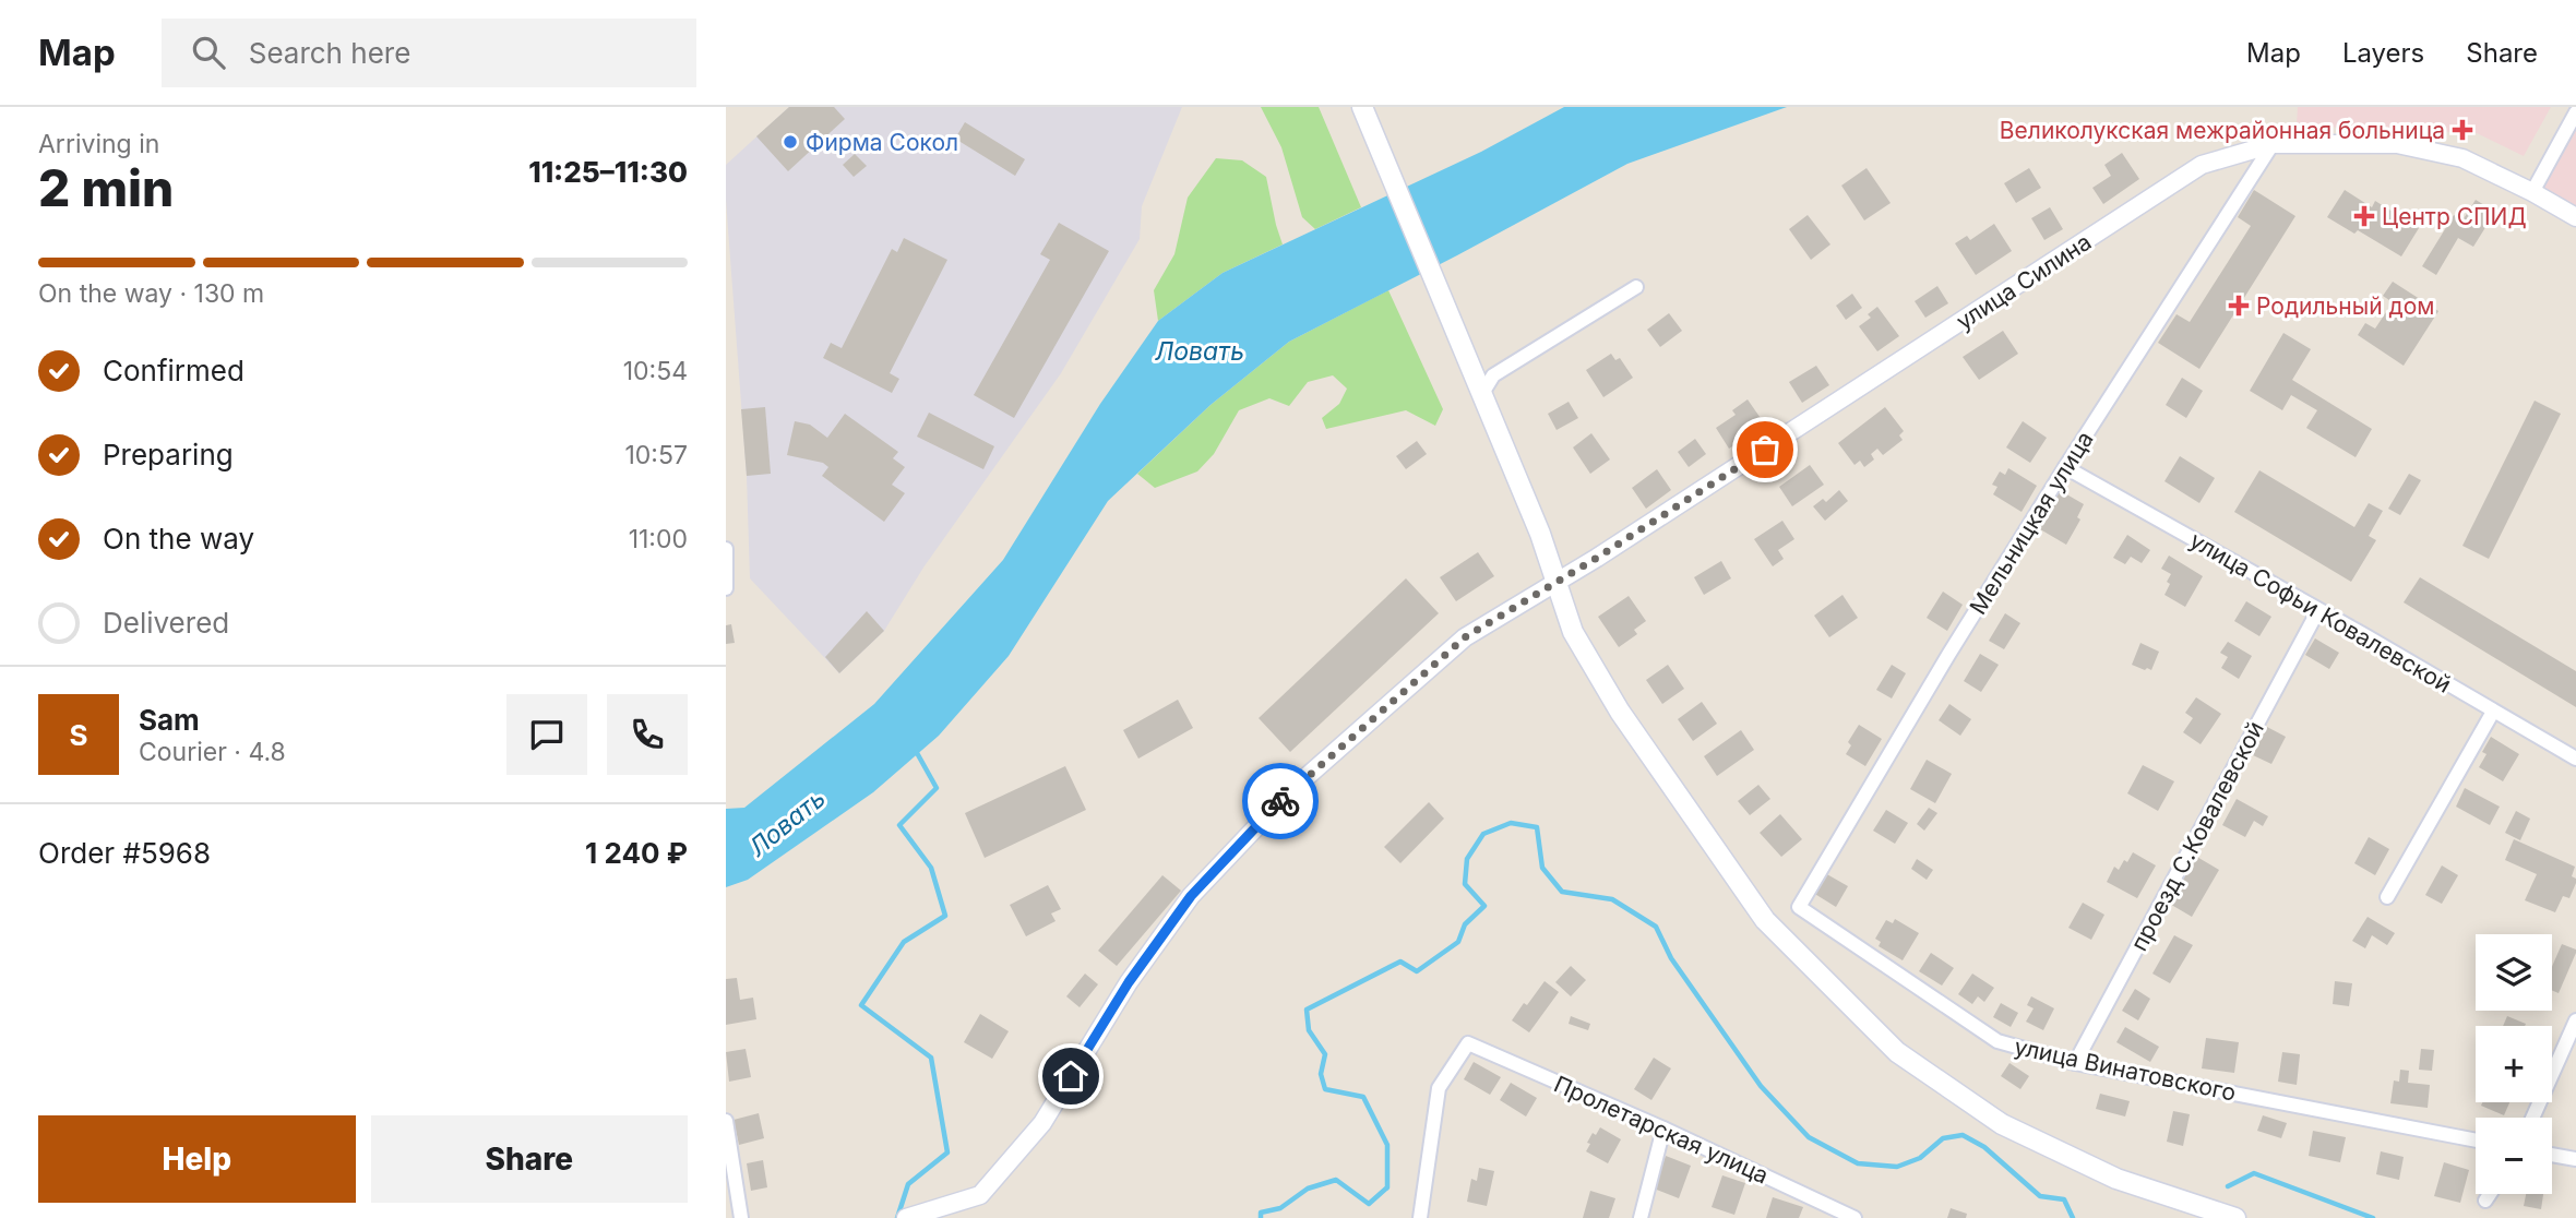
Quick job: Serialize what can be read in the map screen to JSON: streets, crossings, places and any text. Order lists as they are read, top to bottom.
{
  "streets": {
    "street": [
      "улица Силина",
      "Мельницкая улица",
      "улица Софьи Ковалевской",
      "проезд С.Ковалевской",
      "улица Винатовского",
      "Пролетарская улица"
    ]
  },
  "crossings": [
    ["улица Силина", "Мельницкая улица"],
    ["Мельницкая улица", "улица Софьи Ковалевской"],
    ["Мельницкая улица", "улица Винатовского"],
    ["улица Софьи Ковалевской", "проезд С.Ковалевской"],
    ["проезд С.Ковалевской", "улица Винатовского"]
  ],
  "water": ["Ловать"],
  "places": {
    "health": ["Великолукская межрайонная больница", "Центр СПИД", "Родильный дом"],
    "other": ["Фирма Сокол"]
  },
  "page": {
    "header": "Map",
    "search": "Search here",
    "nav": ["Map", "Layers", "Share"],
    "heading": ["2 min", "Arriving in", "11:25–11:30"],
    "panel": [
      "Sam",
      "Courier · 4.8",
      "Order #5968",
      "1 240 ₽"
    ],
    "bar": "On the way · 130 m",
    "list": [
      ["Confirmed", "10:54"],
      ["Preparing", "10:57"],
      ["On the way", "11:00"],
      "Delivered"
    ],
    "round": "S",
    "map_buttons": ["+", "−"],
    "buttons": ["Help", "Share"]
  }
}
